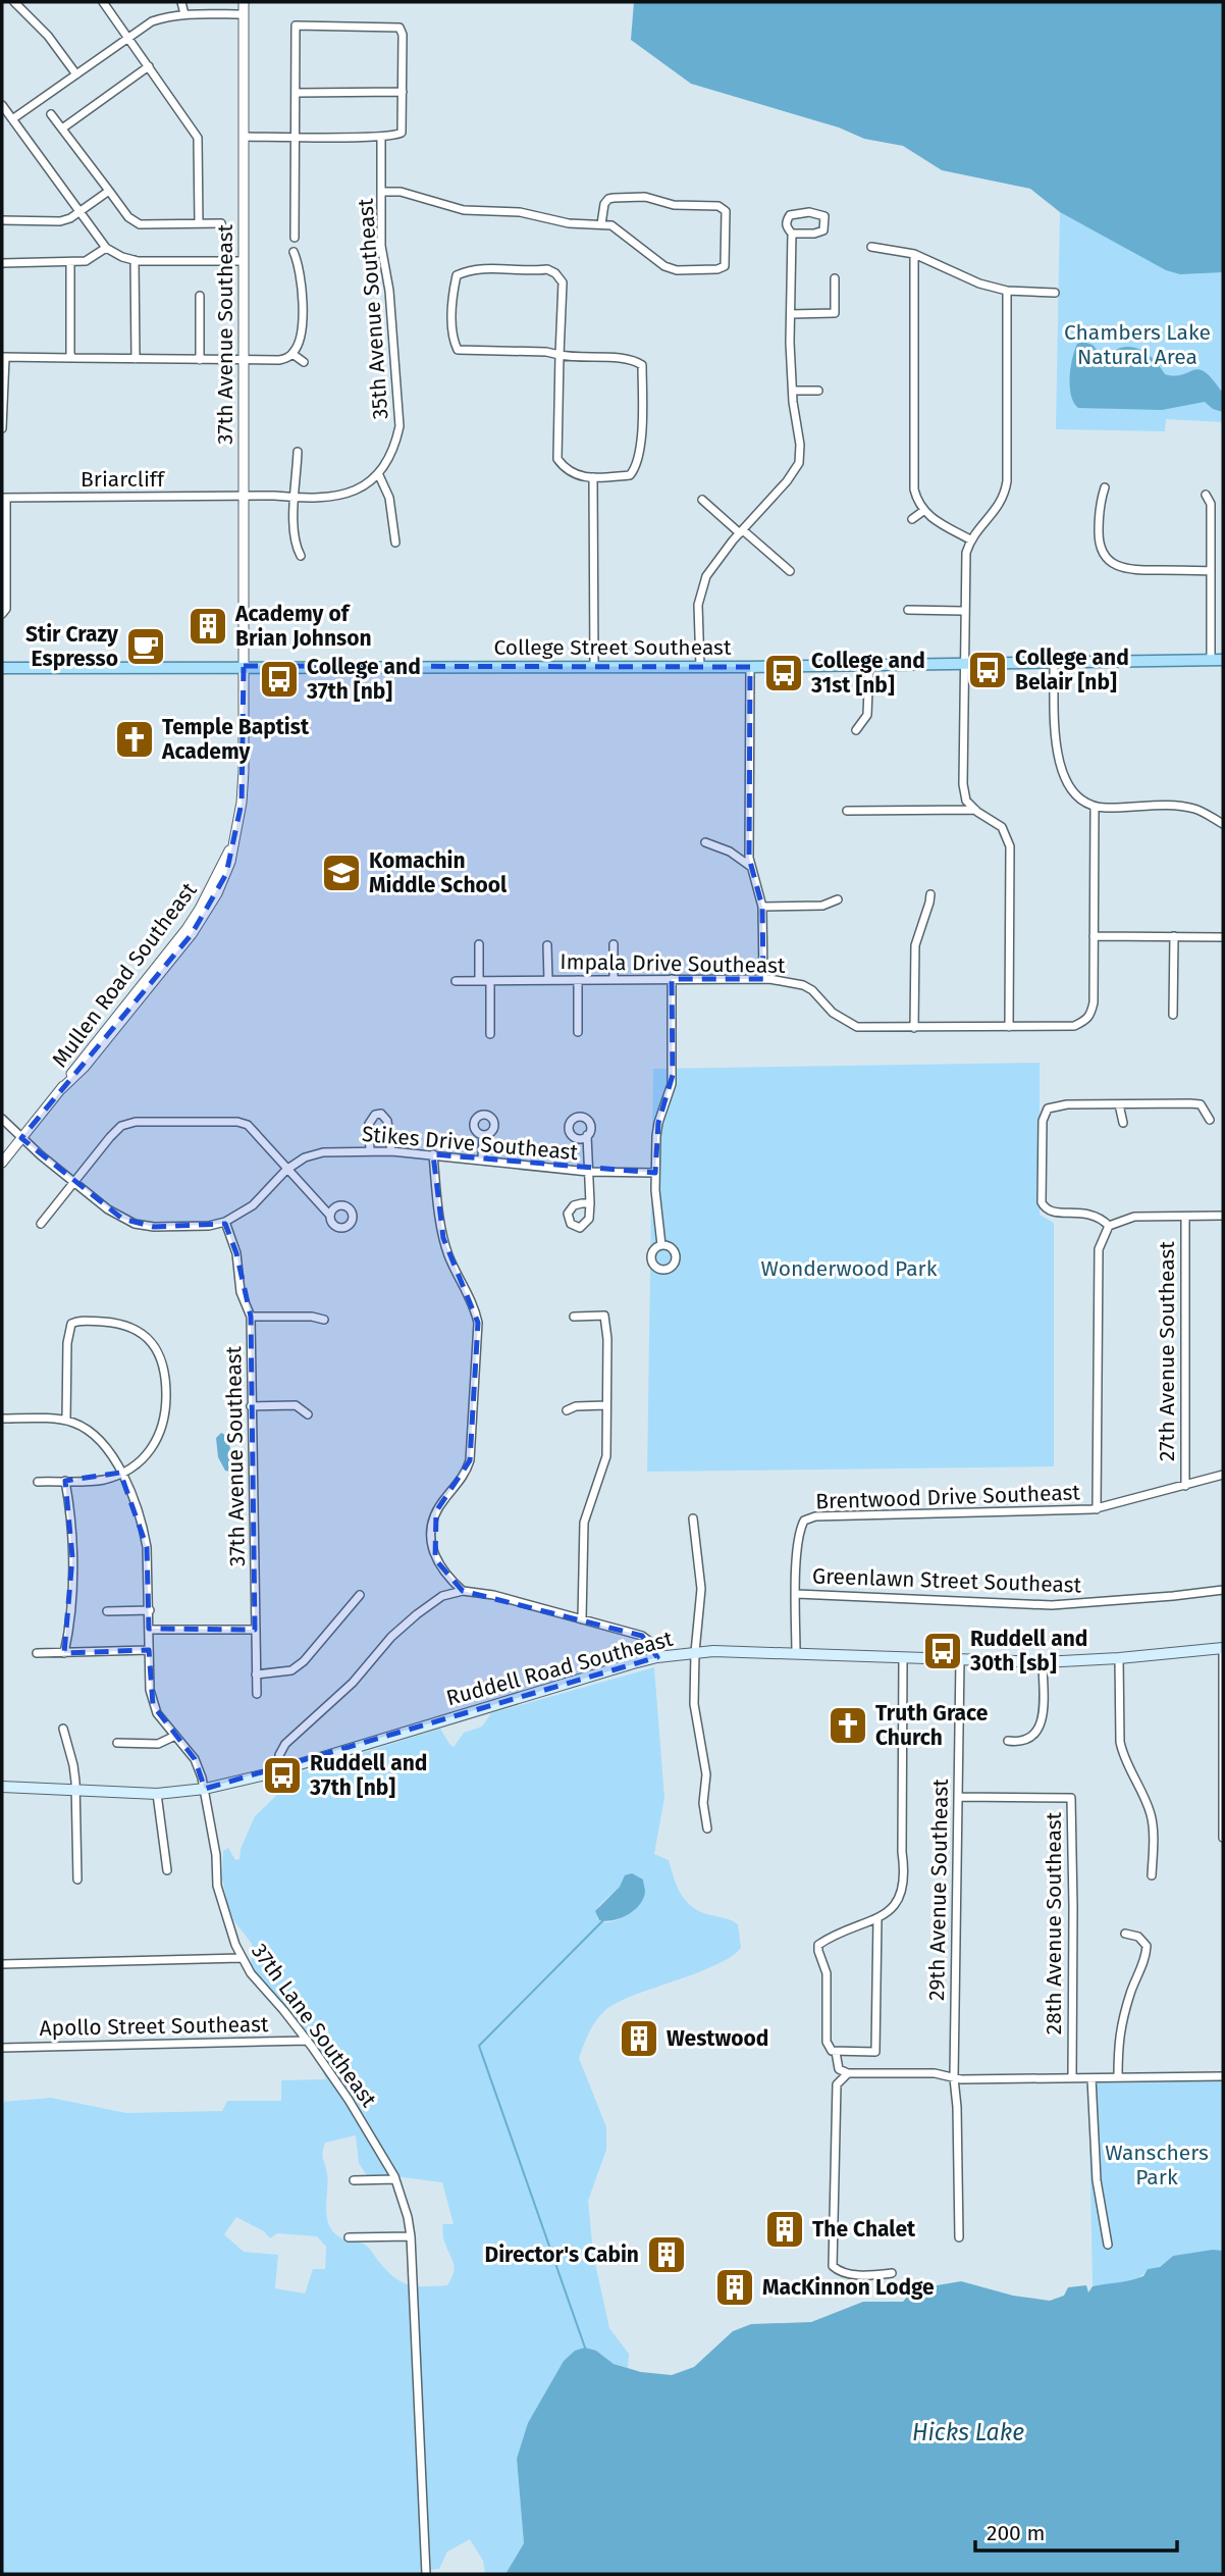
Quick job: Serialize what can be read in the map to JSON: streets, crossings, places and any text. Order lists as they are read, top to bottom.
{
  "streets": {
    "main road": ["College Street Southeast", "Ruddell Road Southeast"],
    "street": [
      "35th Avenue Southeast",
      "37th Avenue Southeast",
      "Briarcliff",
      "Impala Drive Southeast",
      "Mullen Road Southeast",
      "Stikes Drive Southeast",
      "27th Avenue Southeast",
      "Brentwood Drive Southeast",
      "Greenlawn Street Southeast",
      "29th Avenue Southeast",
      "28th Avenue Southeast",
      "37th Lane Southeast",
      "Apollo Street Southeast"
    ]
  },
  "crossings": [
    ["35th Avenue Southeast", "Briarcliff"],
    ["37th Avenue Southeast", "Briarcliff"],
    ["37th Avenue Southeast", "College Street Southeast"],
    ["37th Avenue Southeast", "Mullen Road Southeast"],
    ["37th Avenue Southeast", "Stikes Drive Southeast"],
    ["College Street Southeast", "Mullen Road Southeast"],
    ["Mullen Road Southeast", "Stikes Drive Southeast"],
    ["27th Avenue Southeast", "Brentwood Drive Southeast"],
    ["Brentwood Drive Southeast", "Greenlawn Street Southeast"],
    ["Brentwood Drive Southeast", "Ruddell Road Southeast"],
    ["Ruddell Road Southeast", "29th Avenue Southeast"],
    ["Ruddell Road Southeast", "37th Lane Southeast"],
    ["29th Avenue Southeast", "28th Avenue Southeast"],
    ["37th Lane Southeast", "Apollo Street Southeast"]
  ],
  "water": ["Hicks Lake"],
  "parks": ["Chambers Lake Natural Area", "Wonderwood Park", "Wanschers Park"],
  "places": {
    "building": [
      "Academy of Brian Johnson",
      "Westwood",
      "The Chalet",
      "Director's Cabin",
      "MacKinnon Lodge"
    ],
    "cafe": ["Stir Crazy Espresso"],
    "bus stop": [
      "College and Belair [nb]",
      "College and 31st [nb]",
      "College and 37th [nb]",
      "Ruddell and 30th [sb]",
      "Ruddell and 37th [nb]"
    ],
    "church": ["Temple Baptist Academy", "Truth Grace Church"],
    "school or university": ["Komachin Middle School"]
  },
  "scale_bar": "200 m"
}
